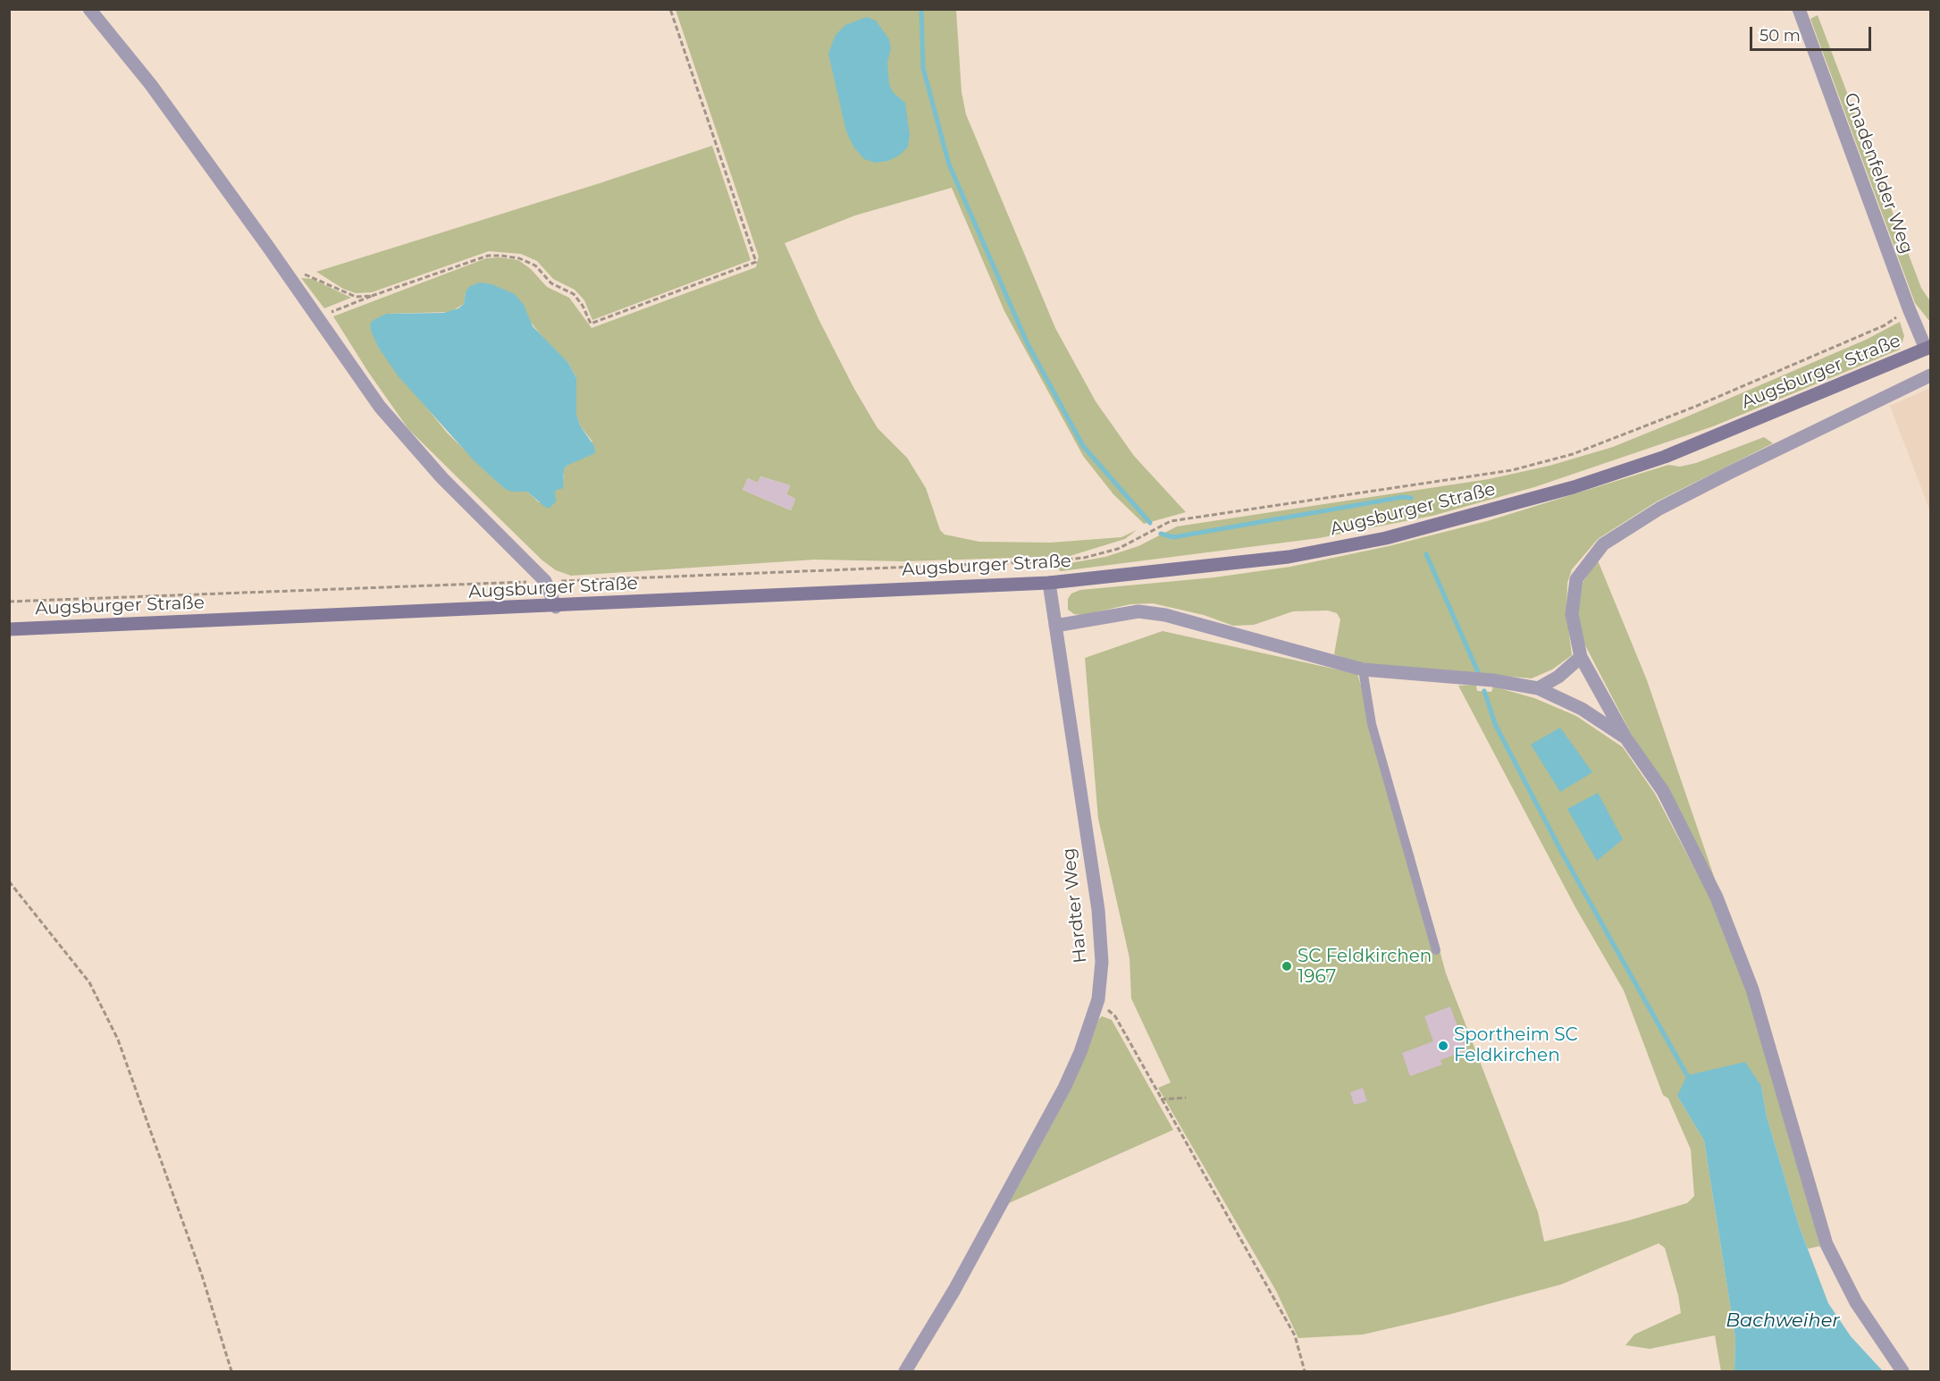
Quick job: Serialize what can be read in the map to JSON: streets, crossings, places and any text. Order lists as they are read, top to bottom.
{
  "streets": {
    "main road": ["Augsburger Straße"],
    "street": ["Gnadenfelder Weg", "Hardter Weg"]
  },
  "crossings": [
    ["Gnadenfelder Weg", "Augsburger Straße"],
    ["Augsburger Straße", "Hardter Weg"]
  ],
  "water": ["Bachweiher"],
  "places": ["SC Feldkirchen 1967", "Sportheim SC Feldkirchen"],
  "scale_bar": "50 m"
}
